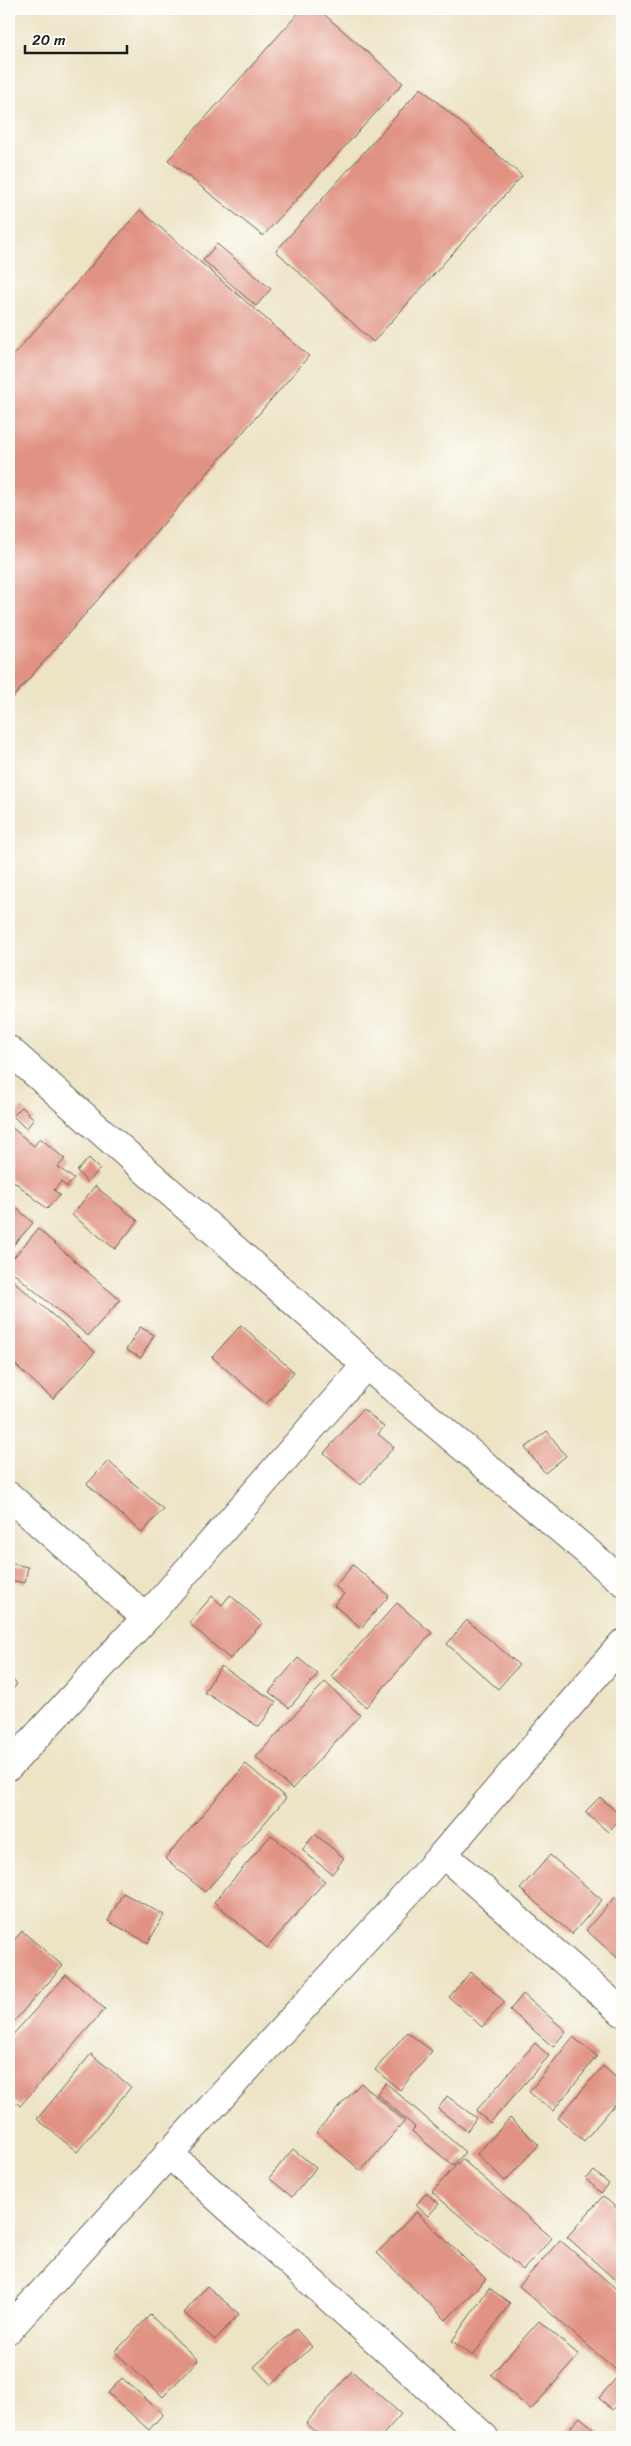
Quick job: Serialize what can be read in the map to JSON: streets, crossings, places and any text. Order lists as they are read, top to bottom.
{
  "scale_bar": "20 m"
}
